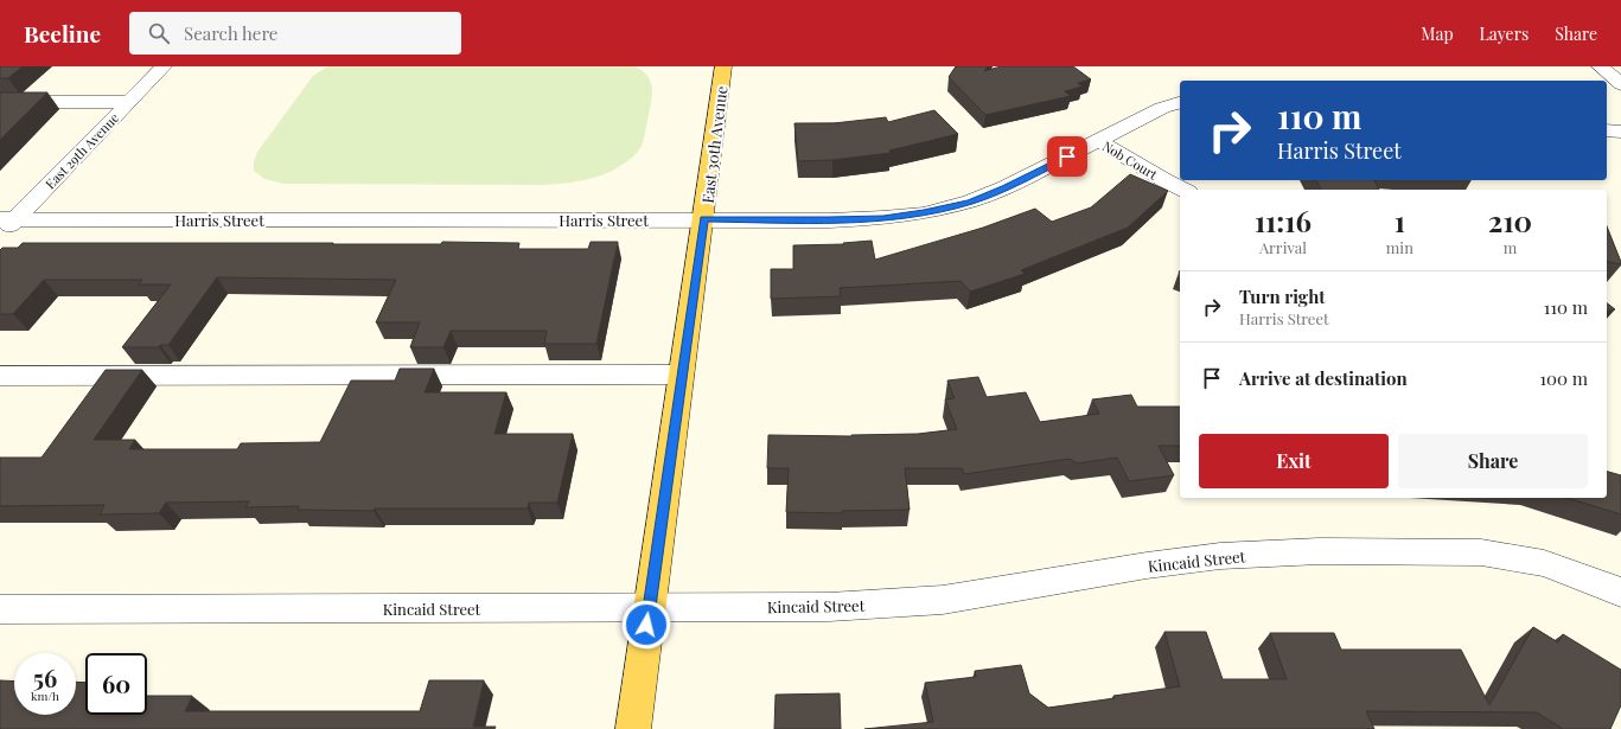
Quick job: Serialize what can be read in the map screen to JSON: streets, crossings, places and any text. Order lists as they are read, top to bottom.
{
  "streets": {
    "main road": ["East 30th Avenue"],
    "street": [
      "East 29th Avenue",
      "Nob Court",
      "Harris Street",
      "Kincaid Street"
    ]
  },
  "crossings": [
    ["East 30th Avenue", "Harris Street"],
    ["East 30th Avenue", "Kincaid Street"],
    ["East 29th Avenue", "Harris Street"],
    ["Nob Court", "Harris Street"]
  ],
  "page": {
    "header": "Beeline",
    "search": "Search here",
    "nav": ["Map", "Layers", "Share"],
    "turn": ["110 m", "Harris Street"],
    "eta": [
      "11:16",
      "Arrival",
      "1",
      "min",
      "210",
      "m"
    ],
    "list": [
      {
        "name": "Turn right",
        "note": "Harris Street",
        "value": "110 m"
      },
      {
        "name": "Arrive at destination",
        "value": "100 m"
      }
    ],
    "buttons": ["Exit", "Share"],
    "speed": "56 km/h",
    "limit": "60"
  }
}
